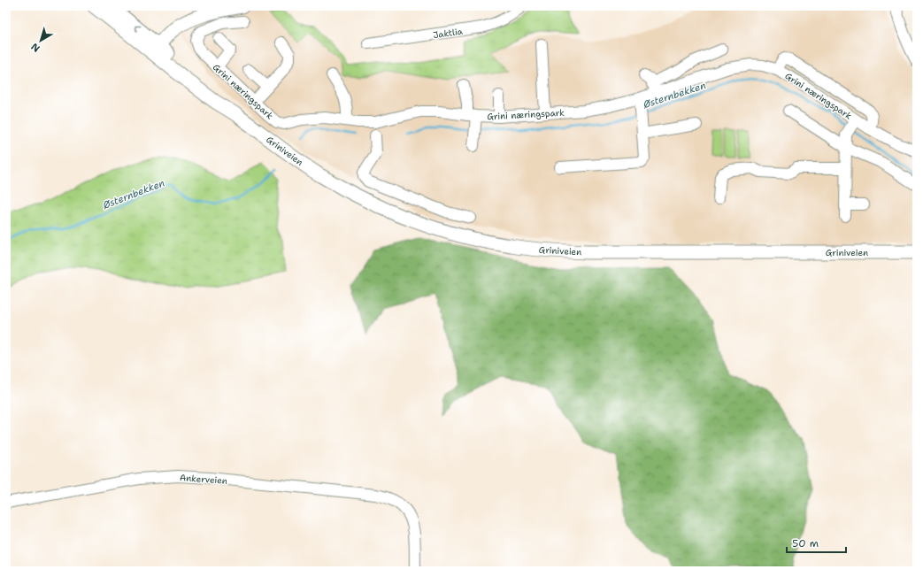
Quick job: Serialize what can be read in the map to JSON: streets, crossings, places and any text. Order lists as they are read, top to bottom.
{
  "streets": {
    "main road": ["Griniveien"],
    "street": ["Jaktlia", "Grini næringspark", "Ankerveien"]
  },
  "water": ["Østernbekken"],
  "scale_bar": "50 m",
  "north": "bottom left"
}
